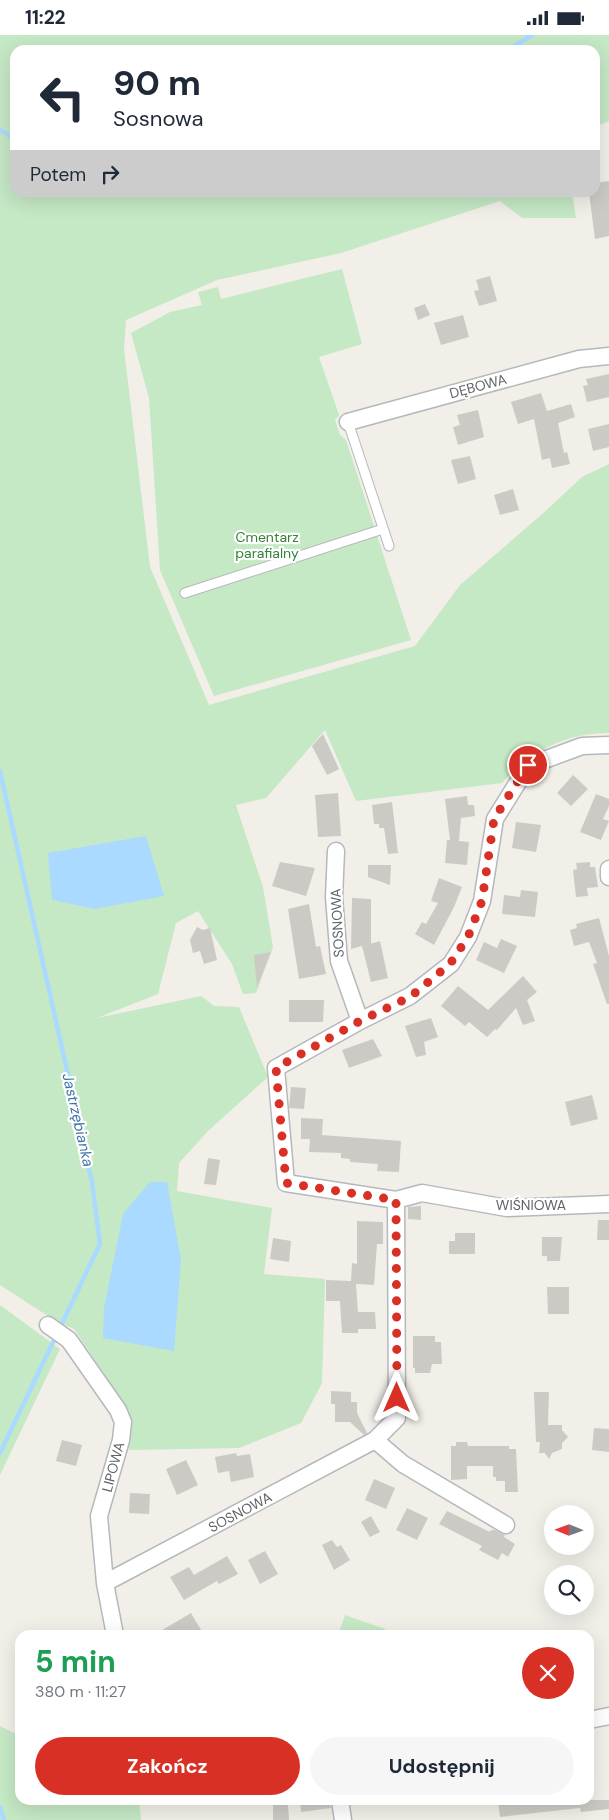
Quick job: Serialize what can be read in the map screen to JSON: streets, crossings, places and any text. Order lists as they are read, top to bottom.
{
  "streets": {
    "street": [
      "DĘBOWA",
      "SOSNOWA",
      "WIŚNIOWA",
      "LIPOWA"
    ]
  },
  "crossings": [
    ["SOSNOWA", "WIŚNIOWA"],
    ["SOSNOWA", "LIPOWA"]
  ],
  "water": ["Jastrzębianka"],
  "parks": ["Cmentarz parafialny"],
  "north": "left",
  "page": {
    "status": "11:22",
    "turn": ["90 m", "Sosnowa"],
    "then": "Potem",
    "heading": ["5 min", "380 m · 11:27"],
    "buttons": ["Zakończ", "Udostępnij"]
  }
}
